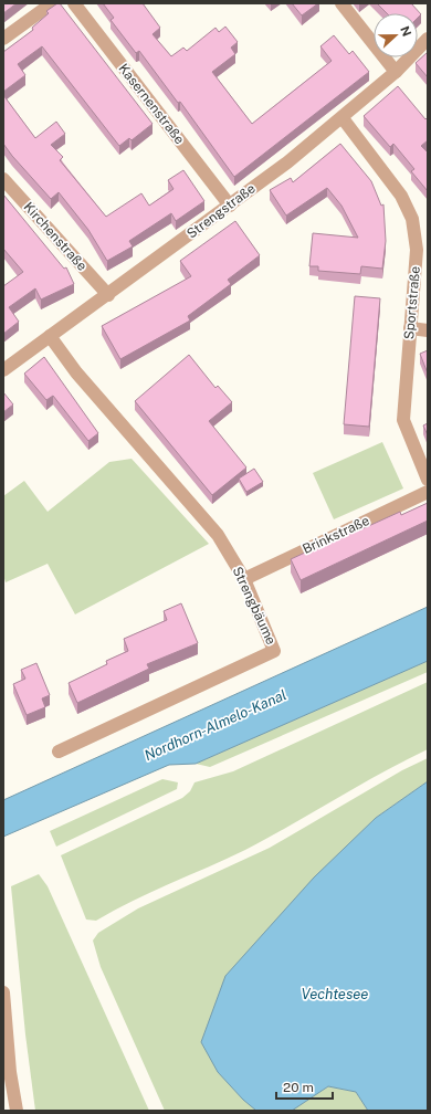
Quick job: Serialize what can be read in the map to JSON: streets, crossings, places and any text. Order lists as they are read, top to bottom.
{
  "streets": {
    "street": [
      "Kasernenstraße",
      "Strengstraße",
      "Kirchenstraße",
      "Sportstraße",
      "Brinkstraße",
      "Strengbäume"
    ]
  },
  "crossings": [
    ["Kasernenstraße", "Strengstraße"],
    ["Strengstraße", "Kirchenstraße"],
    ["Strengstraße", "Sportstraße"],
    ["Strengstraße", "Strengbäume"],
    ["Brinkstraße", "Strengbäume"]
  ],
  "water": ["Nordhorn-Almelo-Kanal", "Vechtesee"],
  "scale_bar": "20 m",
  "north": "right"
}
